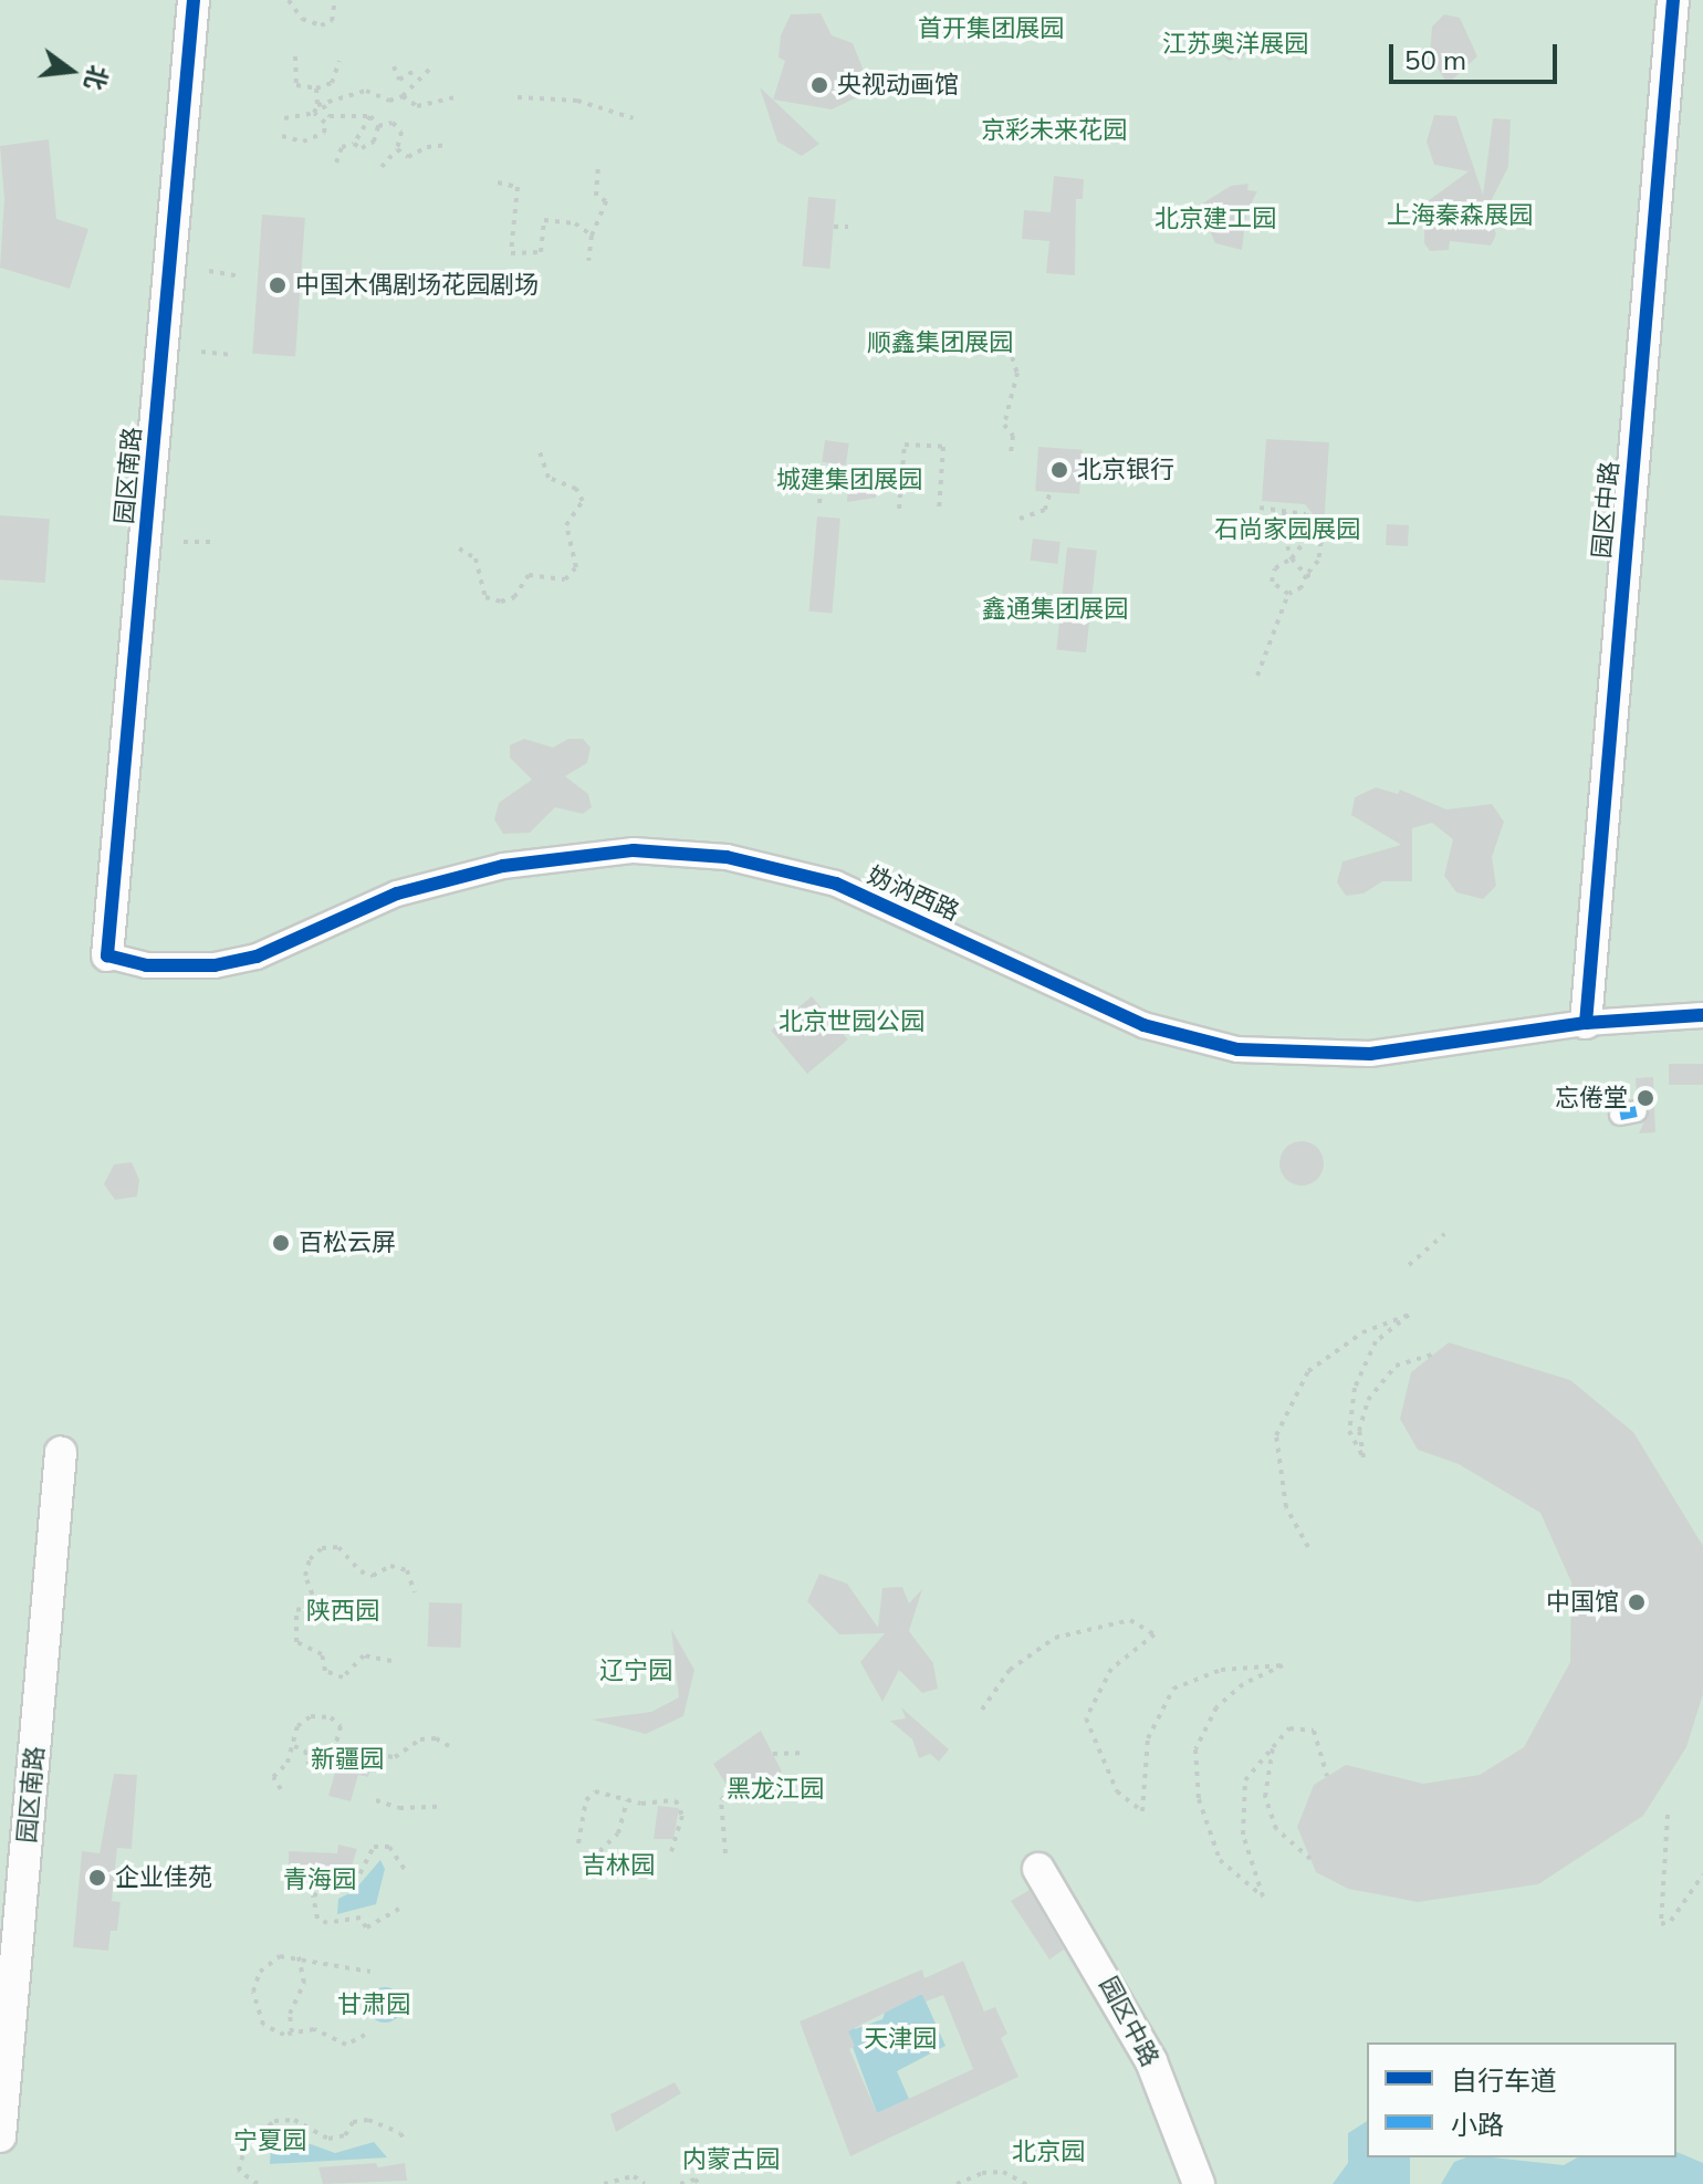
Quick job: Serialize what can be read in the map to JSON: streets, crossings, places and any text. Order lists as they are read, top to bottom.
{
  "streets": {
    "street": ["园区南路", "园区中路", "妫汭西路"]
  },
  "crossings": [
    ["园区南路", "妫汭西路"],
    ["园区中路", "妫汭西路"]
  ],
  "parks": [
    "首开集团展园",
    "江苏奥洋展园",
    "京彩未来花园",
    "上海秦森展园",
    "北京建工园",
    "顺鑫集团展园",
    "城建集团展园",
    "石尚家园展园",
    "鑫通集团展园",
    "北京世园公园",
    "陕西园",
    "辽宁园",
    "新疆园",
    "黑龙江园",
    "吉林园",
    "青海园",
    "甘肃园",
    "天津园",
    "宁夏园",
    "北京园",
    "内蒙古园"
  ],
  "places": [
    "央视动画馆",
    "中国木偶剧场花园剧场",
    "北京银行",
    "忘倦堂",
    "百松云屏",
    "中国馆",
    "企业佳苑"
  ],
  "legend": ["自行车道", "小路"],
  "scale_bar": "50 m",
  "north": "right"
}
